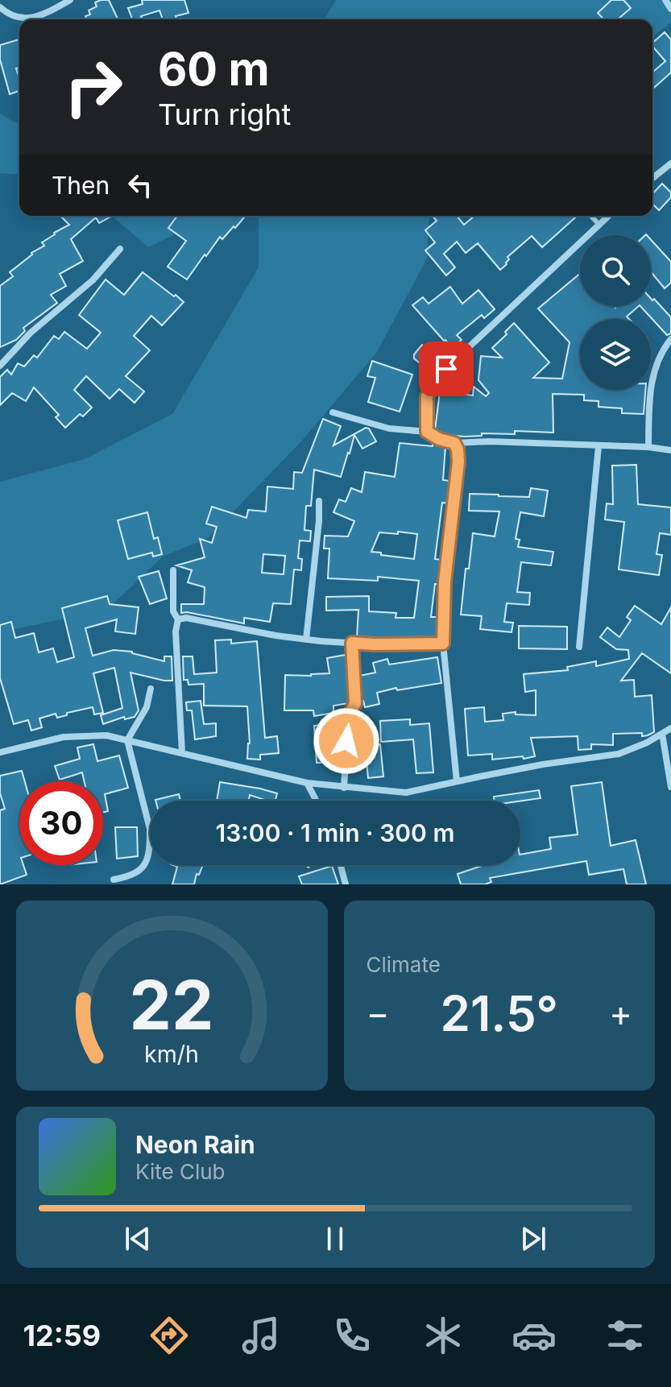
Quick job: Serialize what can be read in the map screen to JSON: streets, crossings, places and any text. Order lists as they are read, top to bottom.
{
  "page": {
    "turn": ["60 m", "Turn right"],
    "then": "Then",
    "limit": "30",
    "trip": "13:00 · 1 min · 300 m",
    "tile": "Climate",
    "heat": ["−", "21.5°", "+"],
    "song": ["Neon Rain", "Kite Club"],
    "tabs": "12:59",
    "gauge": ["22", "km/h"]
  }
}
